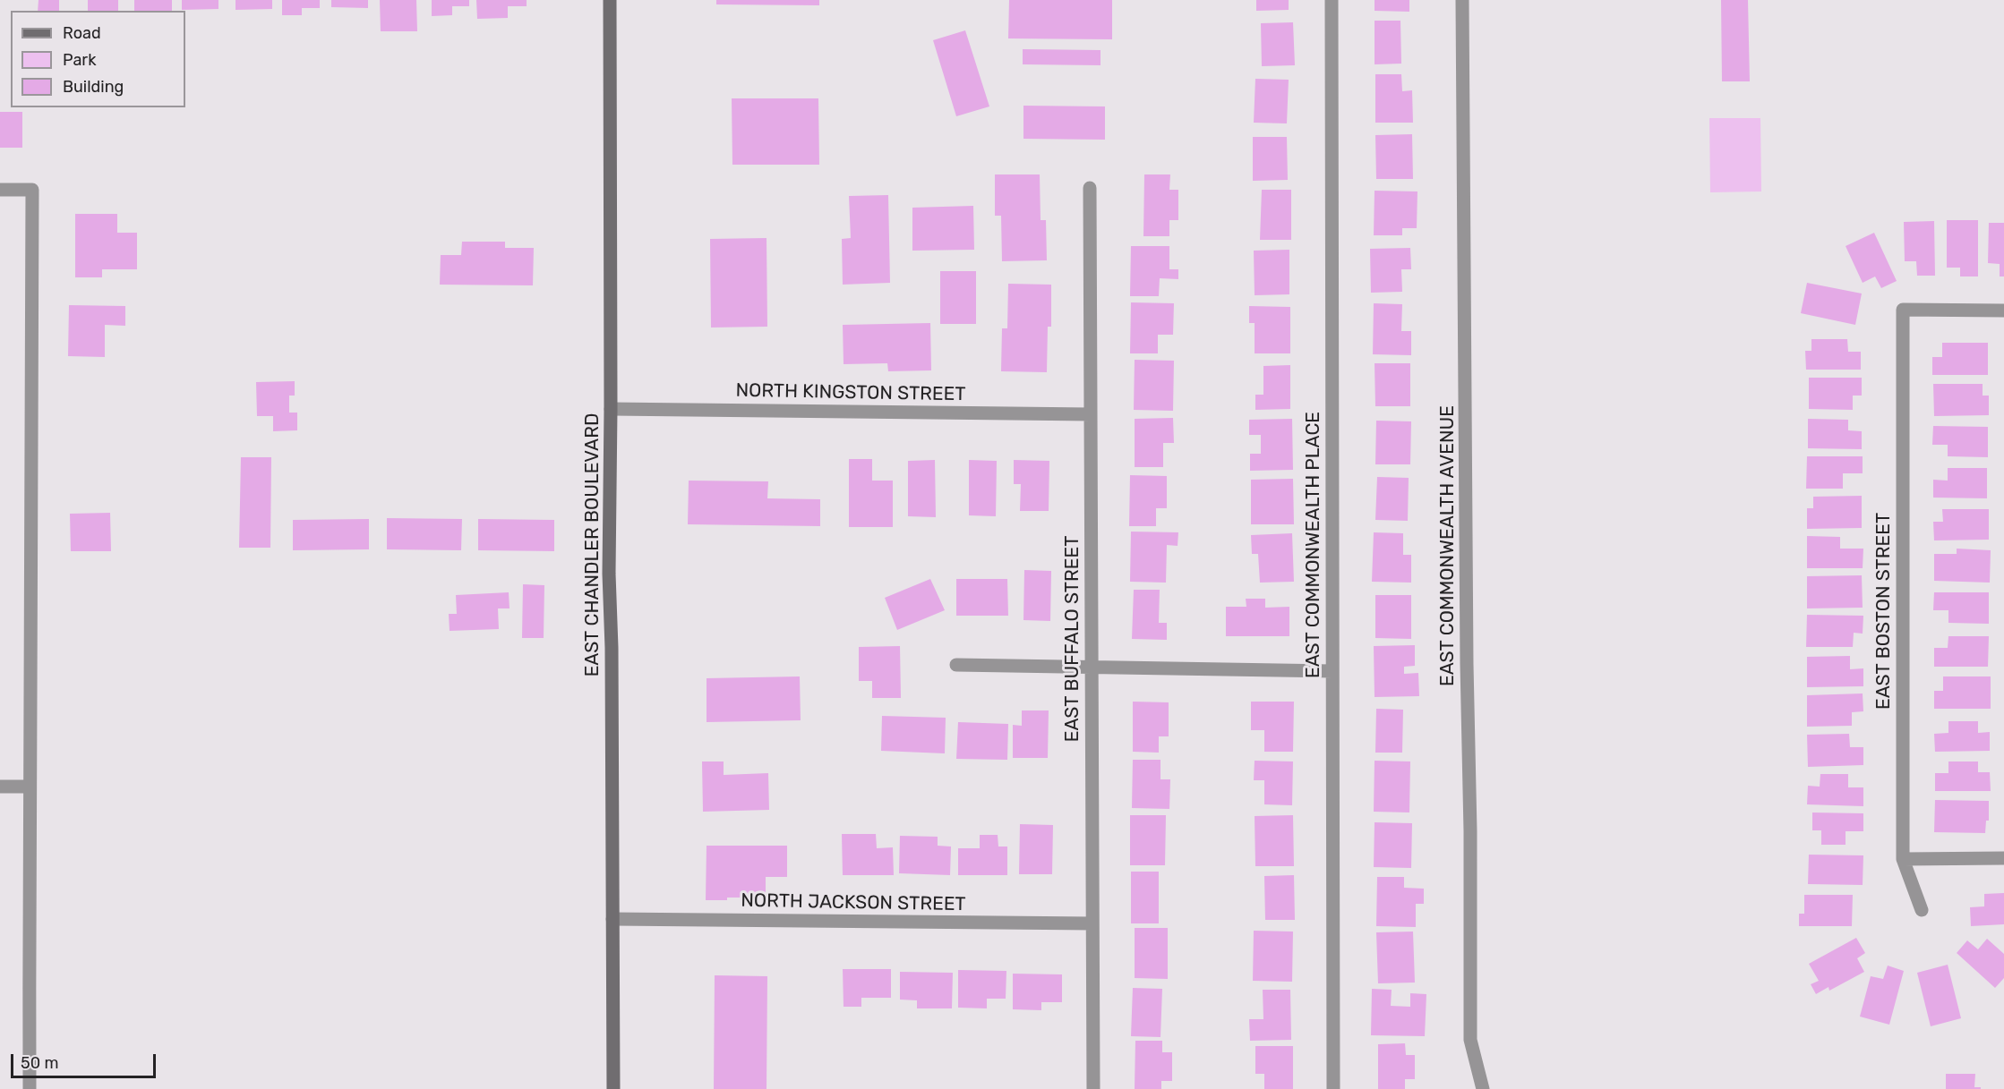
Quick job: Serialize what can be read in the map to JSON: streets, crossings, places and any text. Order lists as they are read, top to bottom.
{
  "streets": {
    "main road": ["EAST CHANDLER BOULEVARD"],
    "street": [
      "NORTH KINGSTON STREET",
      "EAST COMMONWEALTH PLACE",
      "EAST COMMONWEALTH AVENUE",
      "EAST BOSTON STREET",
      "EAST BUFFALO STREET",
      "NORTH JACKSON STREET"
    ]
  },
  "crossings": [
    ["NORTH KINGSTON STREET", "EAST CHANDLER BOULEVARD"],
    ["NORTH KINGSTON STREET", "EAST BUFFALO STREET"],
    ["EAST CHANDLER BOULEVARD", "NORTH JACKSON STREET"],
    ["EAST BUFFALO STREET", "NORTH JACKSON STREET"]
  ],
  "legend": ["Road", "Park", "Building"],
  "scale_bar": "50 m"
}
